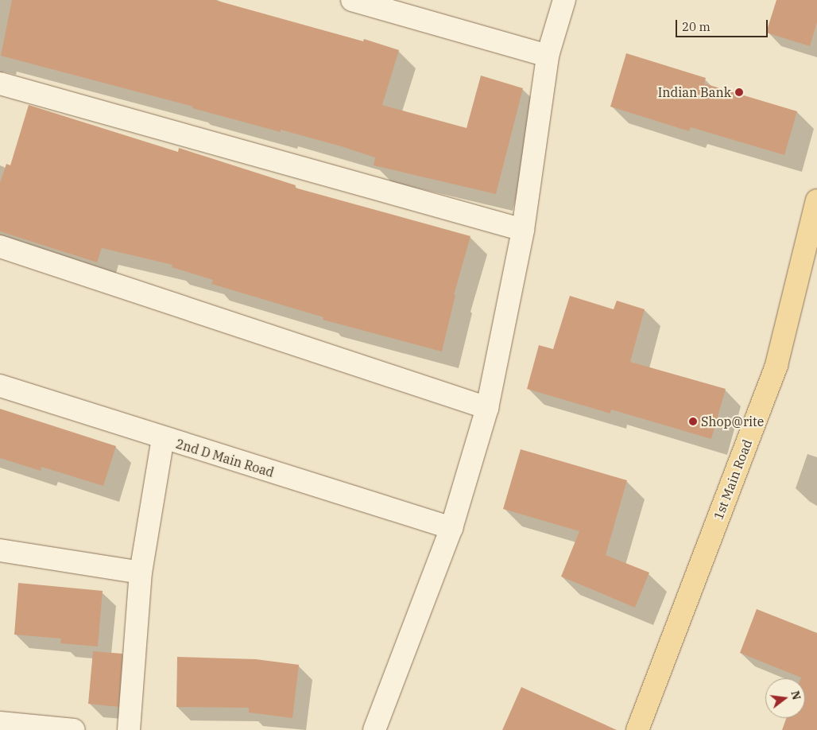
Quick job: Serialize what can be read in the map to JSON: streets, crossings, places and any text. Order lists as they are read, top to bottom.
{
  "streets": {
    "main road": ["1st Main Road"],
    "street": ["2nd D Main Road"]
  },
  "places": ["Indian Bank", "Shop@rite"],
  "scale_bar": "20 m",
  "north": "right"
}
